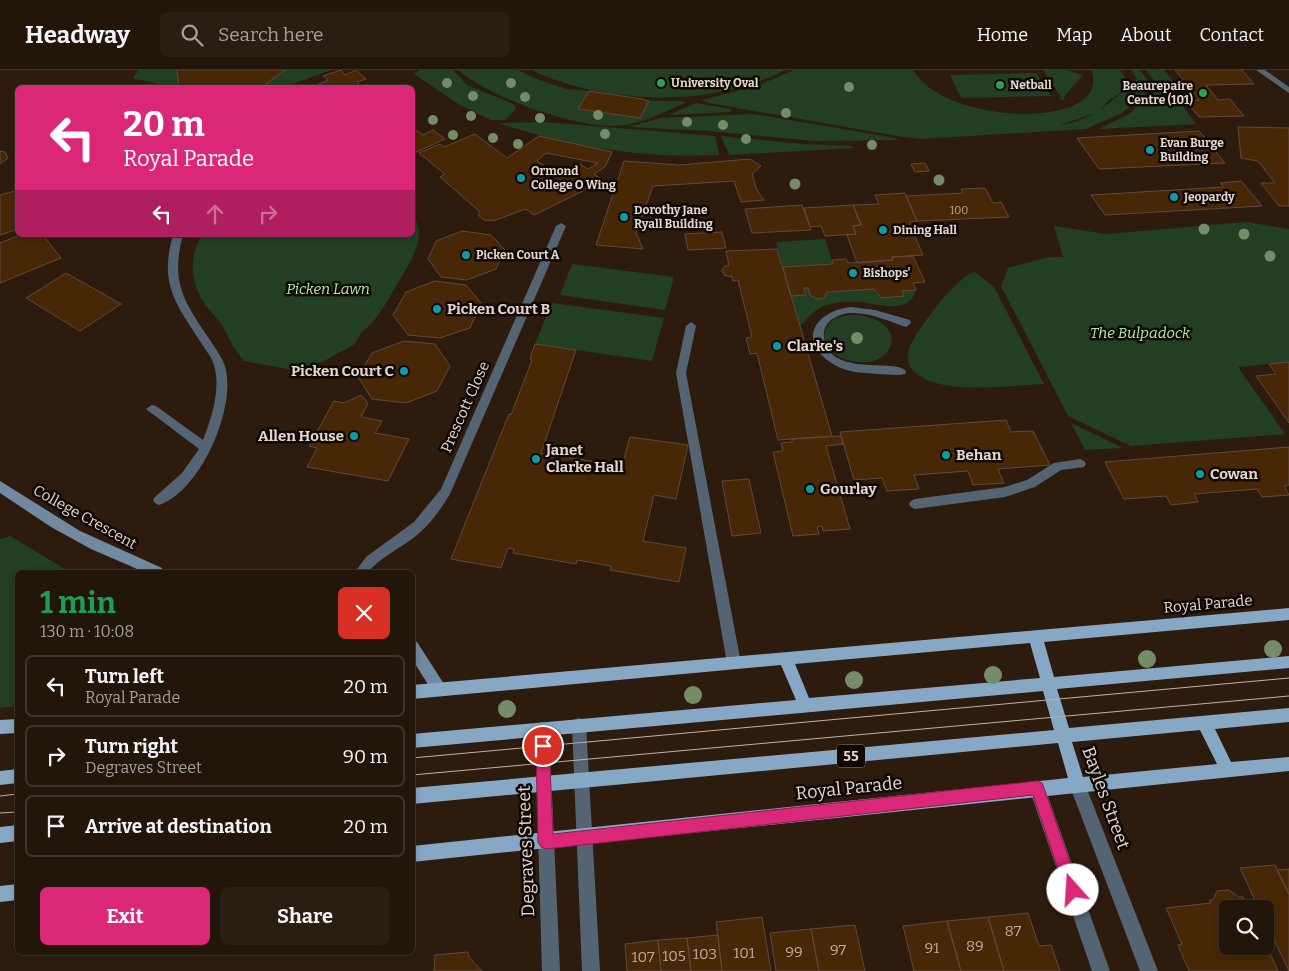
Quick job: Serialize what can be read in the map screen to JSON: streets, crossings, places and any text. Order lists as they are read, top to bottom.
{
  "streets": {
    "main road": [
      "College Crescent",
      "Royal Parade",
      "55",
      "Bayles Street"
    ],
    "street": ["Prescott Close", "Degraves Street"]
  },
  "crossings": [
    ["Royal Parade", "Bayles Street"],
    ["Royal Parade", "Degraves Street"]
  ],
  "parks": ["Picken Lawn", "The Bulpadock"],
  "places": [
    "University Oval",
    "Netball",
    "Beaurepaire Centre (101)",
    "Evan Burge Building",
    "Ormond College O Wing",
    "Jeopardy",
    "Dorothy Jane Ryall Building",
    "Dining Hall",
    "Picken Court A",
    "Bishops'",
    "Picken Court B",
    "Clarke's",
    "Picken Court C",
    "Allen House",
    "Behan",
    "Janet Clarke Hall",
    "Cowan",
    "Gourlay"
  ],
  "house_numbers": [
    "100",
    "87",
    "89",
    "91",
    "97",
    "99",
    "101",
    "103",
    "105",
    "107"
  ],
  "page": {
    "header": "Headway",
    "search": "Search here",
    "nav": [
      "Home",
      "Map",
      "About",
      "Contact"
    ],
    "turn": ["20 m", "Royal Parade"],
    "heading": ["1 min", "130 m · 10:08"],
    "list": [
      {
        "name": "Turn left",
        "note": "Royal Parade",
        "value": "20 m"
      },
      {
        "name": "Turn right",
        "note": "Degraves Street",
        "value": "90 m"
      },
      {
        "name": "Arrive at destination",
        "value": "20 m"
      }
    ],
    "buttons": ["Exit", "Share"]
  }
}
